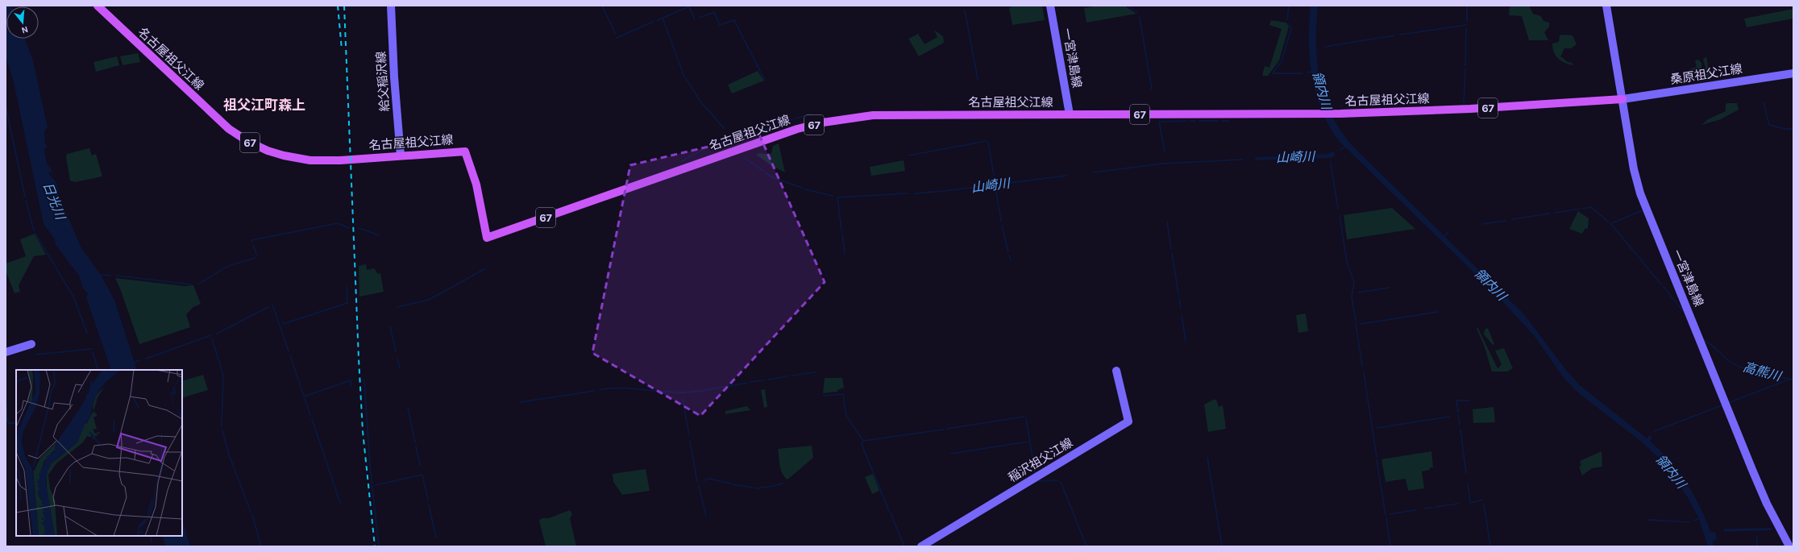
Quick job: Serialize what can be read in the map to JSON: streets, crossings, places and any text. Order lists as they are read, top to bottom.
{
  "streets": {
    "main road": [
      "一宮津島線",
      "名古屋祖父江線",
      "桑原祖父江線",
      "給父稲沢線",
      "67",
      "稲沢祖父江線"
    ]
  },
  "crossings": [
    ["一宮津島線", "名古屋祖父江線"],
    ["一宮津島線", "桑原祖父江線"],
    ["名古屋祖父江線", "桑原祖父江線"],
    ["名古屋祖父江線", "給父稲沢線"]
  ],
  "districts": ["祖父江町森上"],
  "water": [
    "領内川",
    "山崎川",
    "日光川",
    "高熊川"
  ],
  "north": "bottom"
}
